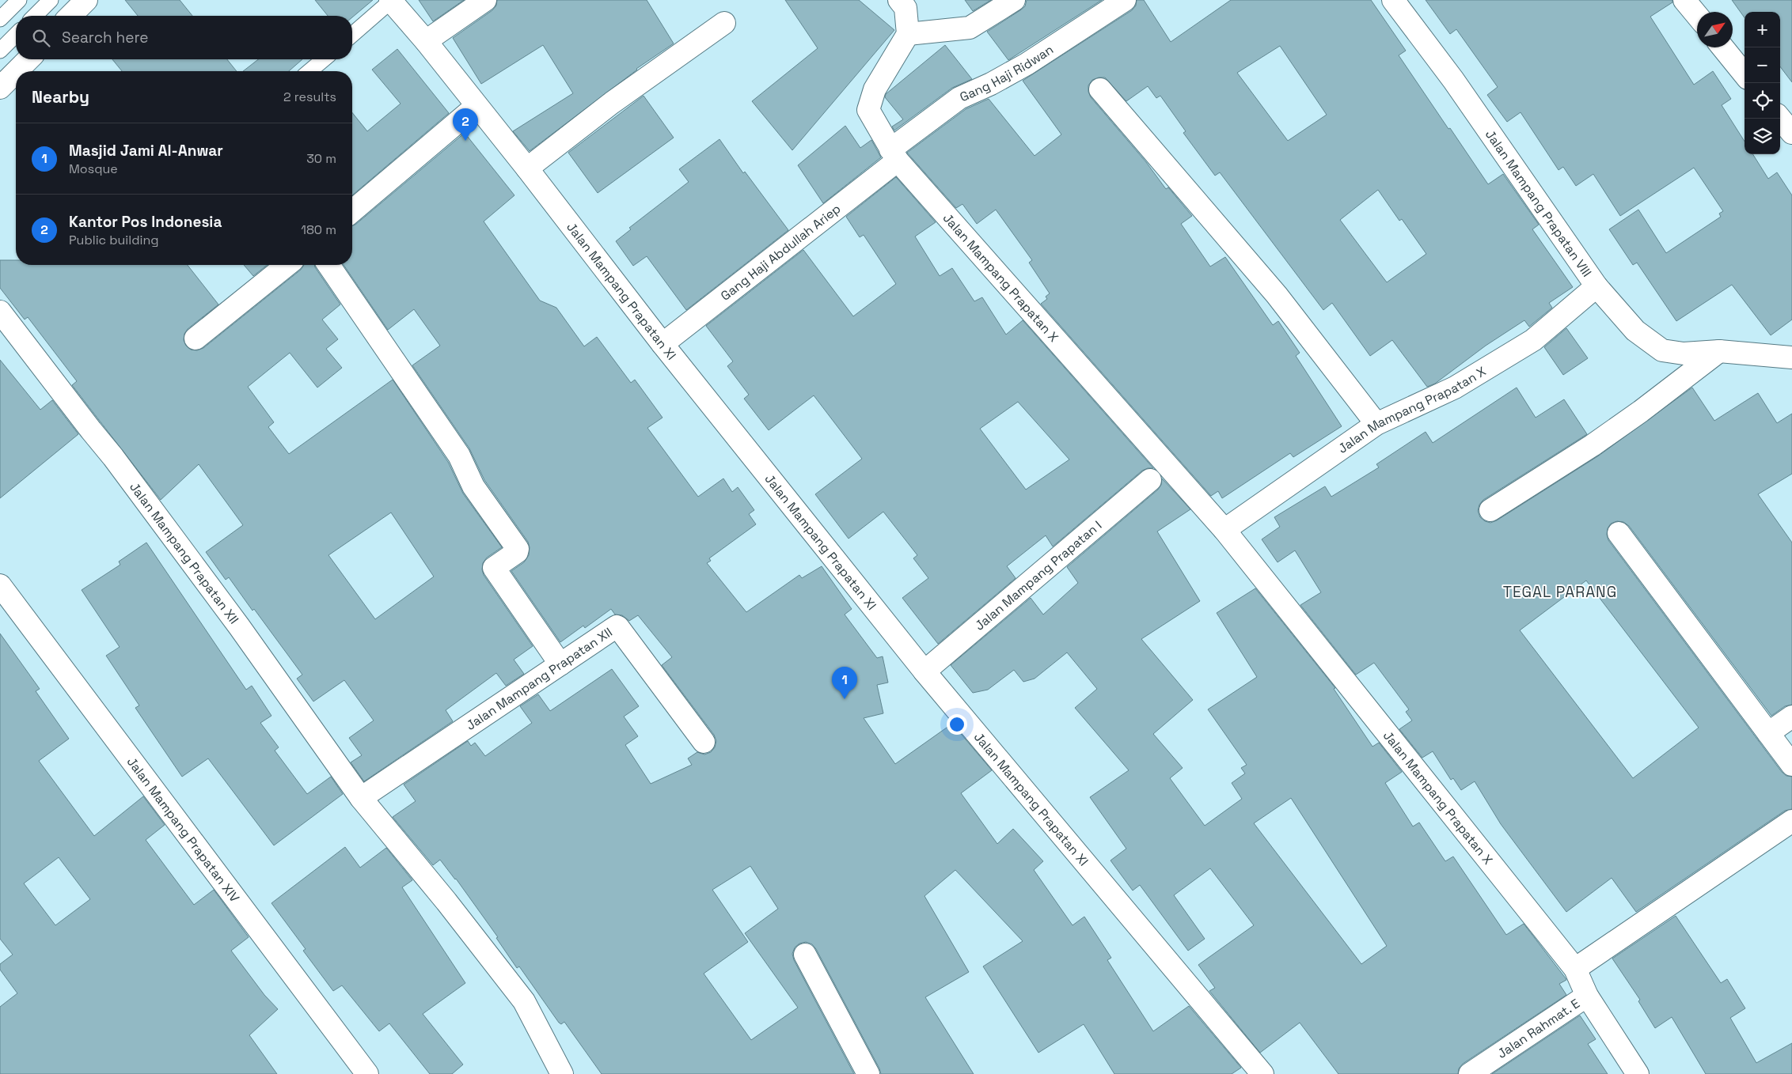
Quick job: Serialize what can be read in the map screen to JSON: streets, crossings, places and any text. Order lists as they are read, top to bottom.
{
  "streets": {
    "street": [
      "Gang Haji Ridwan",
      "Jalan Mampang Prapatan VIII",
      "Gang Haji Abdullah Ariep",
      "Jalan Mampang Prapatan X",
      "Jalan Mampang Prapatan XI",
      "Jalan Mampang Prapatan XII",
      "Jalan Mampang Prapatan I",
      "Jalan Mampang Prapatan XIV",
      "Jalan Rahmat. E"
    ]
  },
  "crossings": [
    ["Gang Haji Ridwan", "Gang Haji Abdullah Ariep"],
    ["Gang Haji Ridwan", "Jalan Mampang Prapatan X"],
    ["Jalan Mampang Prapatan VIII", "Jalan Mampang Prapatan X"],
    ["Gang Haji Abdullah Ariep", "Jalan Mampang Prapatan X"],
    ["Gang Haji Abdullah Ariep", "Jalan Mampang Prapatan XI"],
    ["Jalan Mampang Prapatan X", "Jalan Rahmat. E"],
    ["Jalan Mampang Prapatan XI", "Jalan Mampang Prapatan I"]
  ],
  "districts": ["TEGAL PARANG"],
  "north": "top right",
  "page": {
    "map_buttons": ["+", "−"],
    "search": "Search here",
    "heading": ["Nearby", "2 results"],
    "pins": ["2", "1"],
    "list": [
      {
        "mark": "1",
        "name": "Masjid Jami Al-Anwar",
        "note": "Mosque",
        "value": "30 m"
      },
      {
        "mark": "2",
        "name": "Kantor Pos Indonesia",
        "note": "Public building",
        "value": "180 m"
      }
    ]
  }
}
